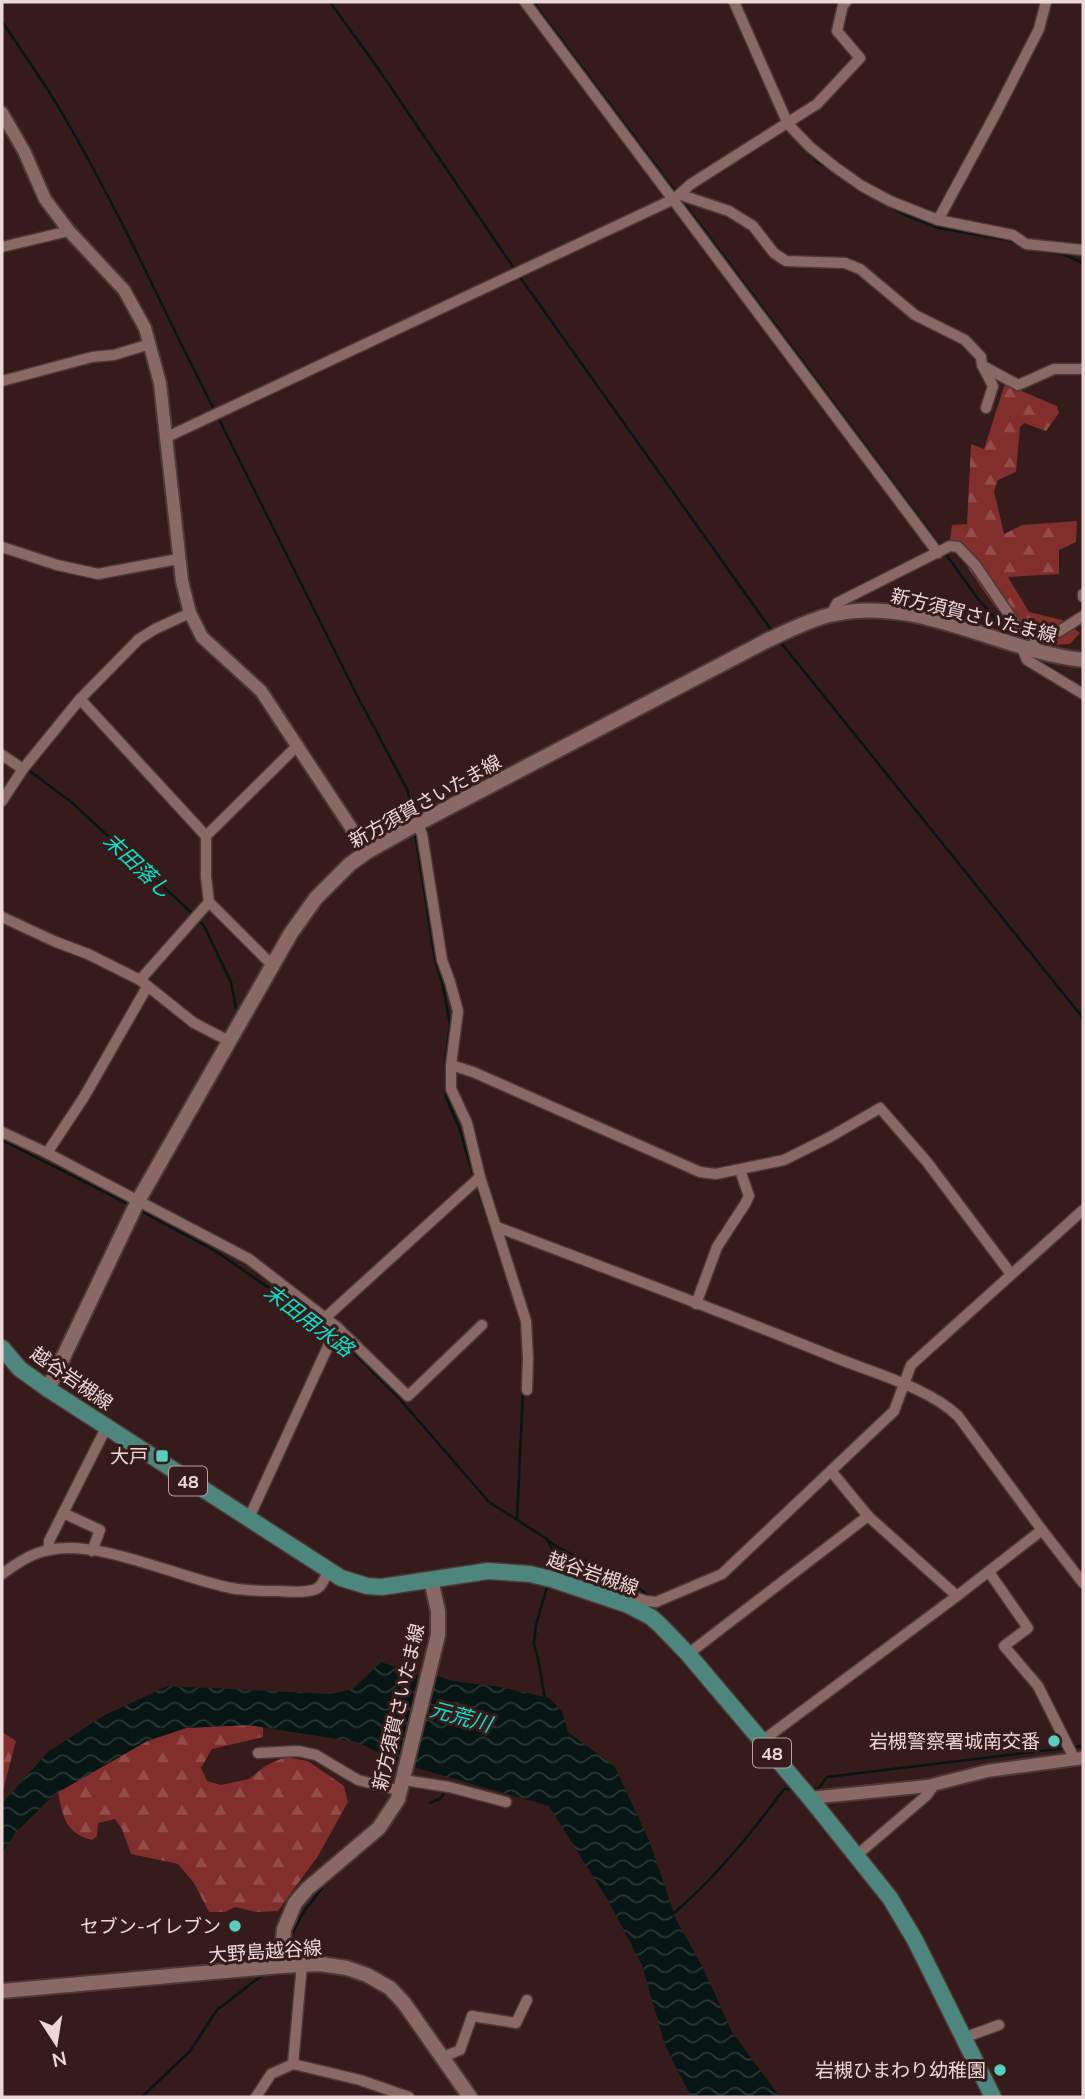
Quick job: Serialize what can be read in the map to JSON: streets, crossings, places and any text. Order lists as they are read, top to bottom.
{
  "streets": {
    "main road": [
      "新方須賀さいたま線",
      "越谷岩槻線",
      "48",
      "大野島越谷線"
    ]
  },
  "crossings": [
    ["新方須賀さいたま線", "越谷岩槻線"],
    ["新方須賀さいたま線", "大野島越谷線"]
  ],
  "water": ["末田落し", "末田用水路", "元荒川"],
  "places": {
    "transit": ["大戸"],
    "other": ["岩槻警察署城南交番", "セブン-イレブン", "岩槻ひまわり幼稚園"]
  },
  "north": "bottom"
}
